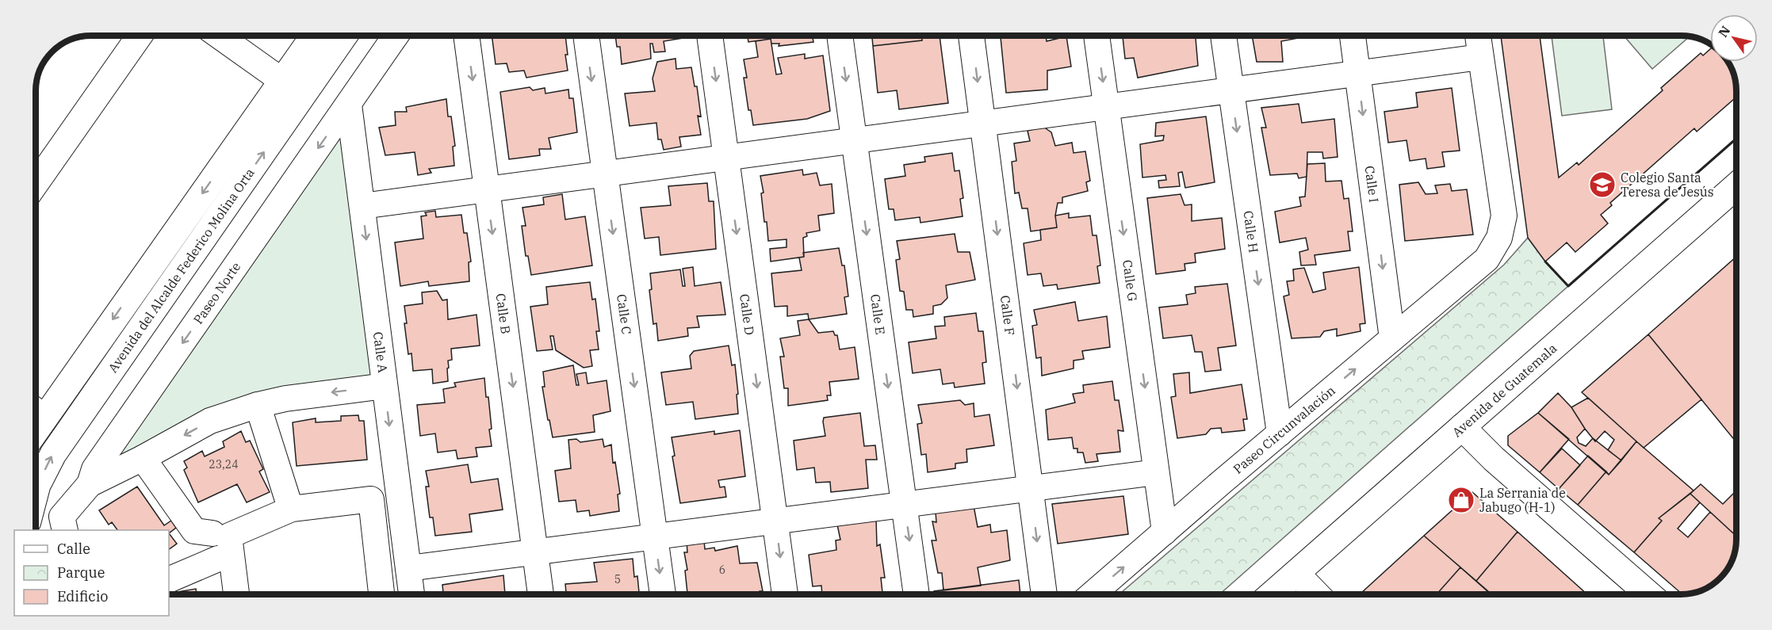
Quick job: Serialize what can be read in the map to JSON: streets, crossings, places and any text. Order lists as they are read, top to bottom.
{
  "streets": {
    "main road": ["Avenida del Alcalde Federico Molina Orta", "Avenida de Guatemala"],
    "street": [
      "Calle I",
      "Calle H",
      "Calle G",
      "Paseo Norte",
      "Calle B",
      "Calle C",
      "Calle D",
      "Calle E",
      "Calle F",
      "Calle A",
      "Paseo Circunvalación"
    ]
  },
  "crossings": [
    ["Calle I", "Paseo Circunvalación"],
    ["Calle H", "Paseo Circunvalación"],
    ["Calle G", "Paseo Circunvalación"],
    ["Paseo Norte", "Calle A"]
  ],
  "one_way": [
    "Calle I",
    "Calle H",
    "Calle G",
    "Calle B",
    "Calle C",
    "Calle D",
    "Calle E",
    "Calle F"
  ],
  "places": {
    "school or university": ["Colegio Santa Teresa de Jesús"],
    "shop": ["La Serrania de Jabugo (H-1)"]
  },
  "house_numbers": ["23,24", "6", "5"],
  "legend": ["Calle", "Parque", "Edificio"],
  "north": "top left"
}
